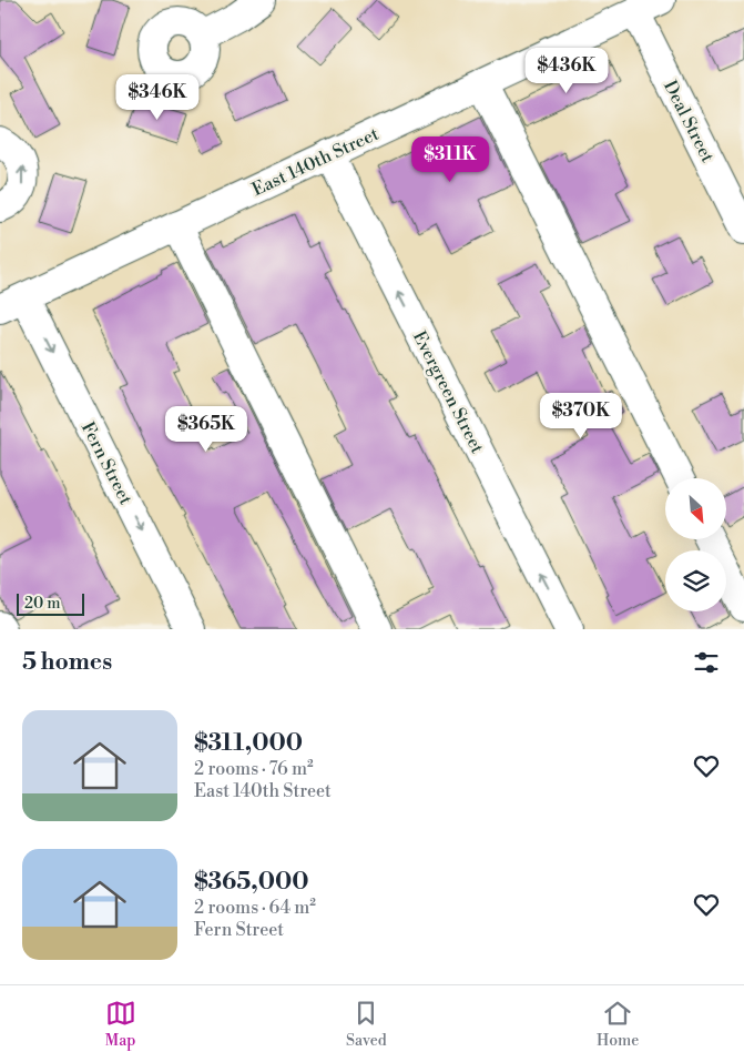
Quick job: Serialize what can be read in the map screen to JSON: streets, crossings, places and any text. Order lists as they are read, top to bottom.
{
  "streets": {
    "street": [
      "Deal Street",
      "East 140th Street",
      "Evergreen Street",
      "Fern Street"
    ]
  },
  "crossings": [
    ["Deal Street", "East 140th Street"],
    ["East 140th Street", "Evergreen Street"],
    ["East 140th Street", "Fern Street"]
  ],
  "scale_bar": "20 m",
  "north": "bottom right",
  "page": {
    "price": [
      "$436K",
      "$346K",
      "$311K",
      "$370K",
      "$365K"
    ],
    "scale": "20 m",
    "heading": "5 homes",
    "list": [
      {
        "name": "$311,000",
        "note": "2 rooms · 76 m² · East 140th Street"
      },
      {
        "name": "$365,000",
        "note": "2 rooms · 64 m² · Fern Street"
      }
    ],
    "tabs": ["Map", "Saved", "Home"]
  }
}
